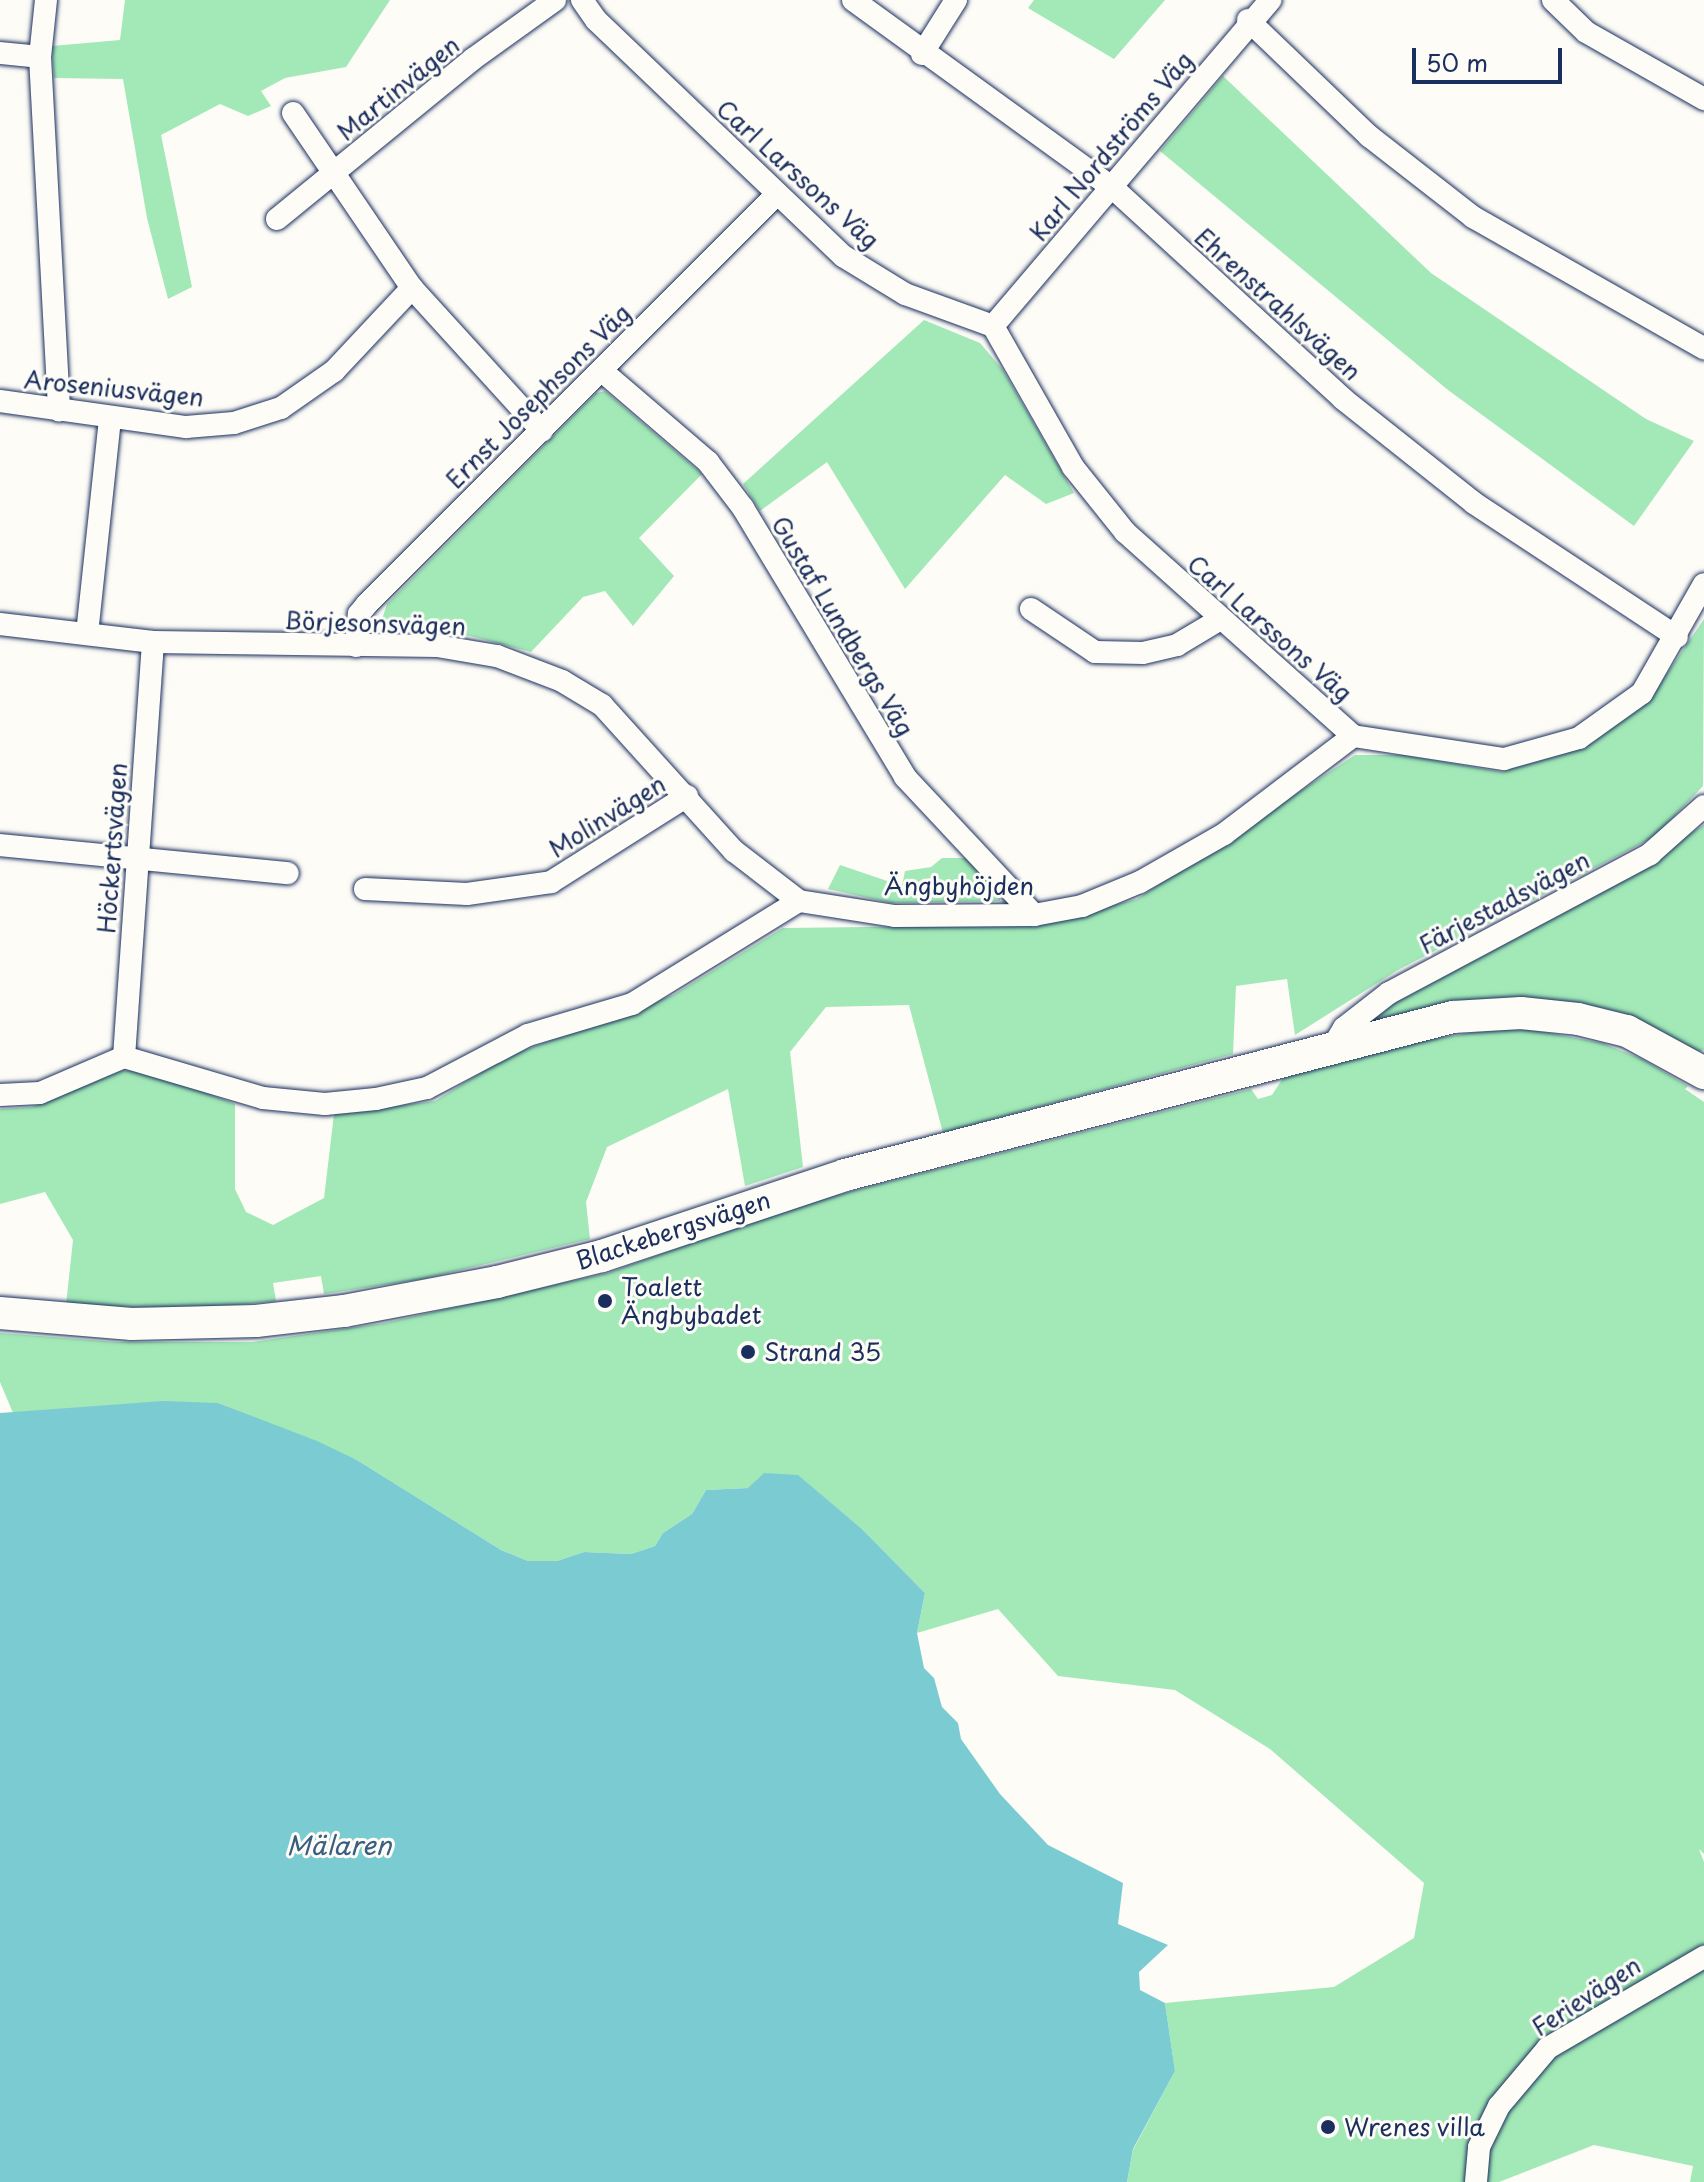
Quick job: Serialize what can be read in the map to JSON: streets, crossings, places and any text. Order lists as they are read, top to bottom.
{
  "streets": {
    "street": [
      "Martinvägen",
      "Karl Nordströms Väg",
      "Carl Larssons Väg",
      "Ehrenstrahlsvägen",
      "Aroseniusvägen",
      "Ernst Josephsons Väg",
      "Börjesonsvägen",
      "Gustaf Lundbergs Väg",
      "Molinvägen",
      "Höckertsvägen",
      "Ängbyhöjden",
      "Färjestadsvägen",
      "Blackebergsvägen",
      "Ferievägen"
    ]
  },
  "crossings": [
    ["Karl Nordströms Väg", "Carl Larssons Väg"],
    ["Karl Nordströms Väg", "Ehrenstrahlsvägen"],
    ["Carl Larssons Väg", "Ernst Josephsons Väg"],
    ["Carl Larssons Väg", "Ängbyhöjden"],
    ["Ernst Josephsons Väg", "Börjesonsvägen"],
    ["Ernst Josephsons Väg", "Gustaf Lundbergs Väg"],
    ["Börjesonsvägen", "Molinvägen"],
    ["Börjesonsvägen", "Höckertsvägen"],
    ["Börjesonsvägen", "Ängbyhöjden"],
    ["Gustaf Lundbergs Väg", "Ängbyhöjden"],
    ["Färjestadsvägen", "Blackebergsvägen"]
  ],
  "water": ["Mälaren"],
  "places": ["Toalett Ängbybadet", "Strand 35", "Wrenes villa"],
  "scale_bar": "50 m"
}
